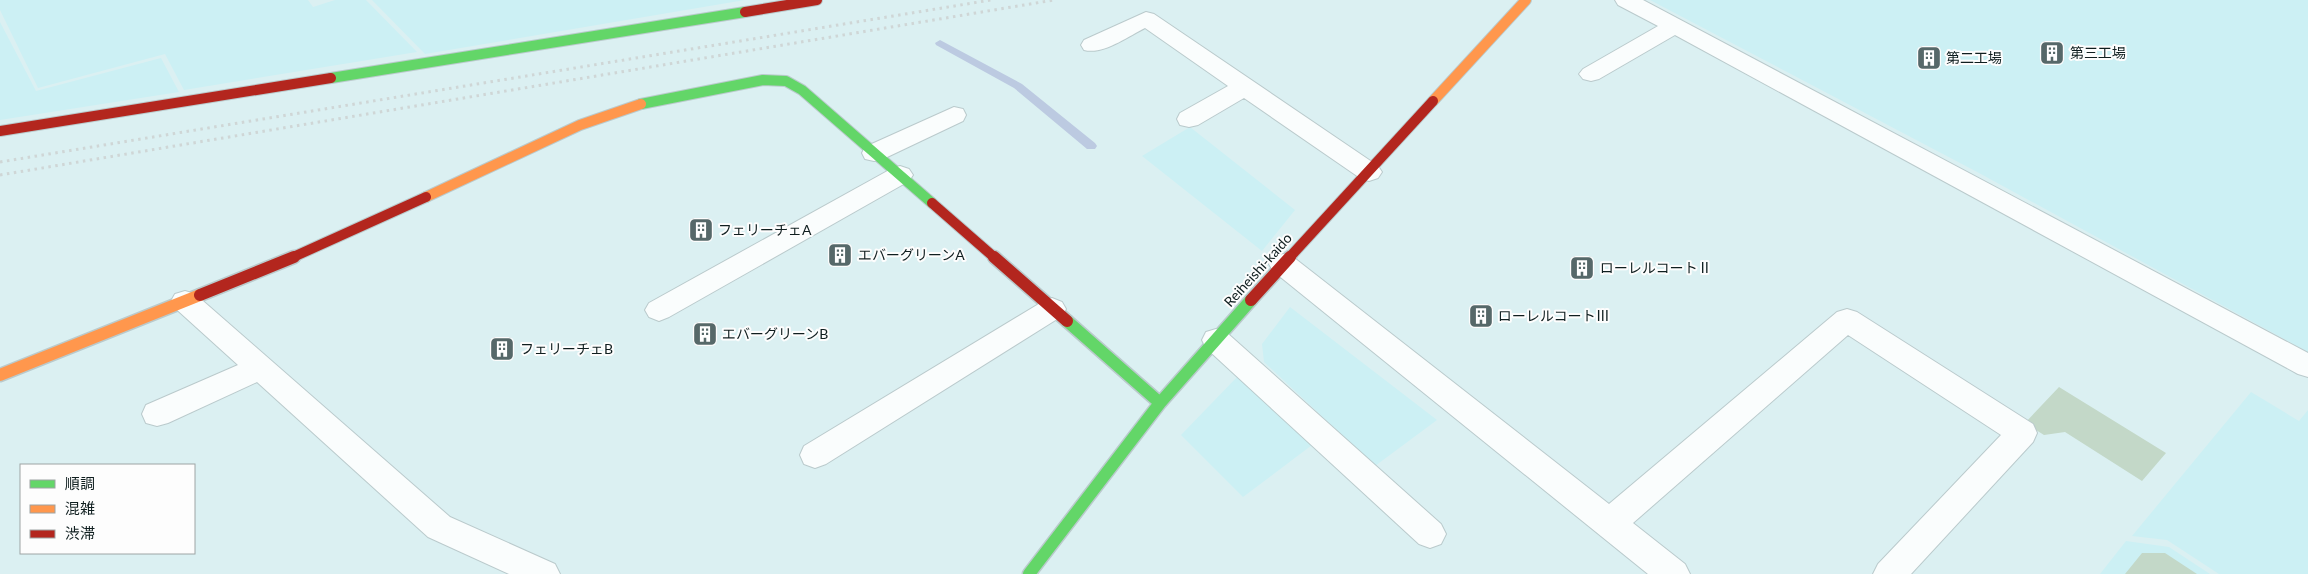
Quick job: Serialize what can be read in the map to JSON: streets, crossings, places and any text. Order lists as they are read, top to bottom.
{
  "streets": {
    "street": ["Reiheishi-kaido"]
  },
  "places": {
    "building": [
      "第三工場",
      "第二工場",
      "フェリーチェA",
      "エバーグリーンA",
      "ローレルコートⅡ",
      "ローレルコートⅢ",
      "エバーグリーンB",
      "フェリーチェB"
    ]
  },
  "legend": ["順調", "混雑", "渋滞"]
}
